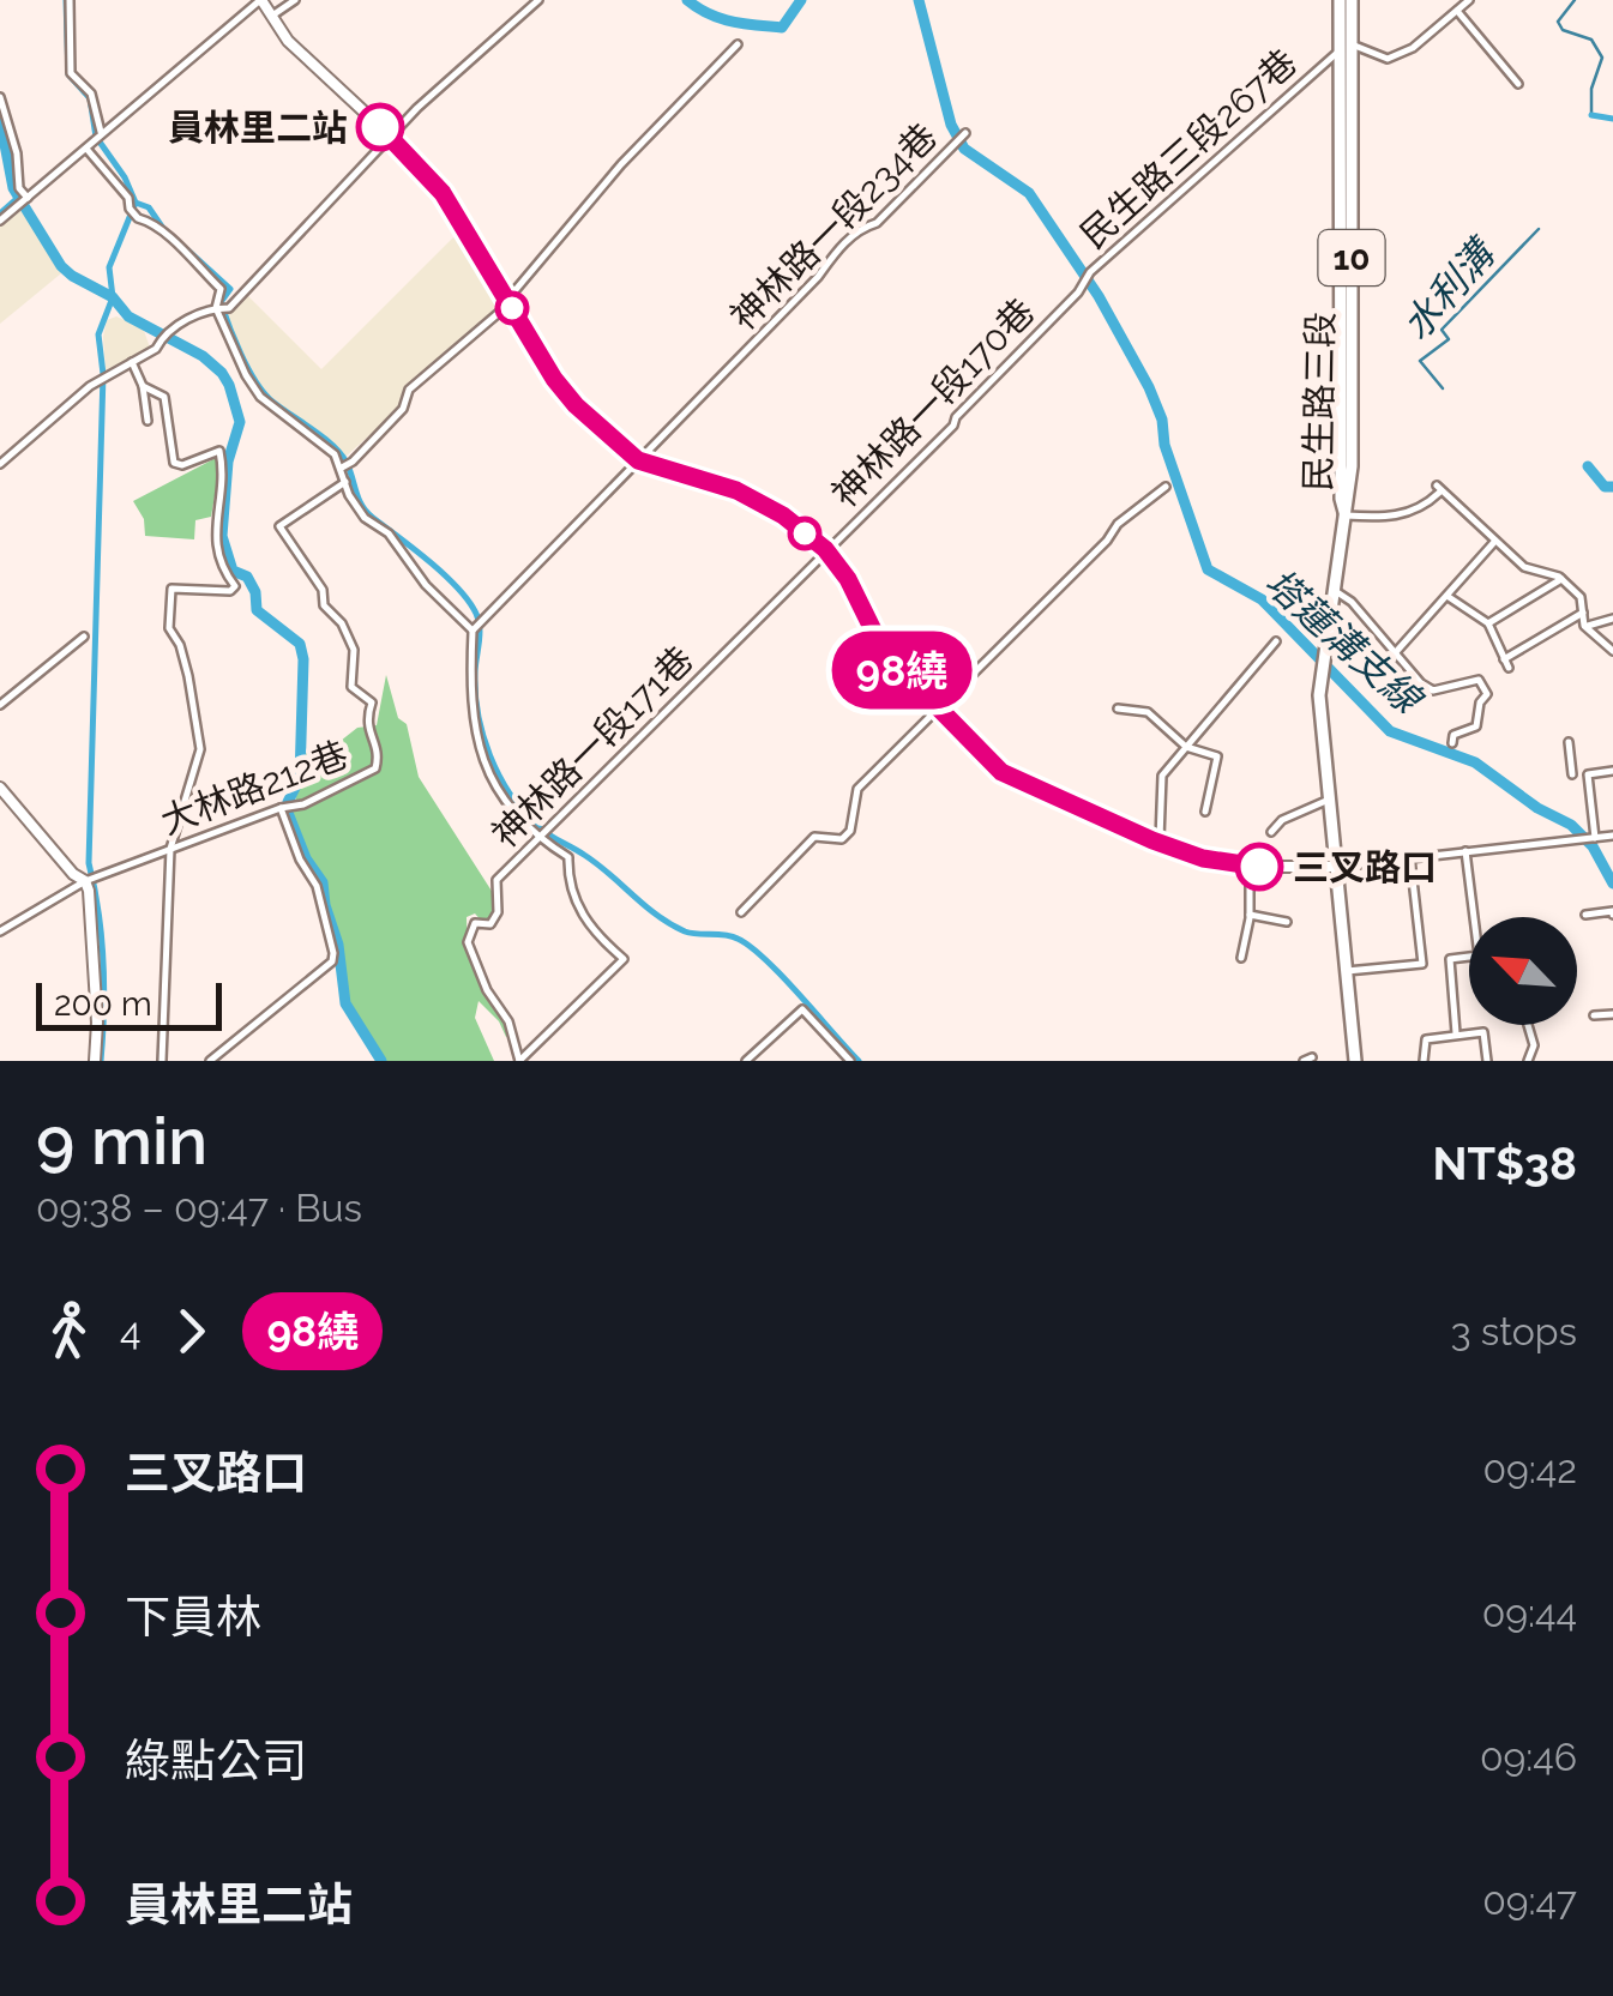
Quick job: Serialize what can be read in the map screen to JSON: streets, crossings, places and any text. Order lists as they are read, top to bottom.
{
  "streets": {
    "main road": ["10", "民生路三段"],
    "street": [
      "民生路三段267巷",
      "神林路一段234巷",
      "神林路一段170巷",
      "神林路一段171巷",
      "大林路212巷"
    ]
  },
  "crossings": [
    ["民生路三段267巷", "民生路三段"],
    ["民生路三段267巷", "神林路一段170巷"],
    ["10", "民生路三段"],
    ["神林路一段170巷", "神林路一段171巷"]
  ],
  "water": ["水利溝", "塔蓮溝支線"],
  "places": ["員林里二站", "三叉路口"],
  "lines": ["bus line 98繞"],
  "scale_bar": "200 m",
  "north": "top left",
  "page": {
    "on_map": "98繞",
    "scale": "200 m",
    "heading": ["9 min", "09:38 – 09:47 · Bus", "NT$38"],
    "legs": ["4", "98繞", "3 stops"],
    "list": [
      {
        "name": "三叉路口",
        "value": "09:42"
      },
      {
        "name": "下員林",
        "value": "09:44"
      },
      {
        "name": "綠點公司",
        "value": "09:46"
      },
      {
        "name": "員林里二站",
        "value": "09:47"
      }
    ]
  }
}
